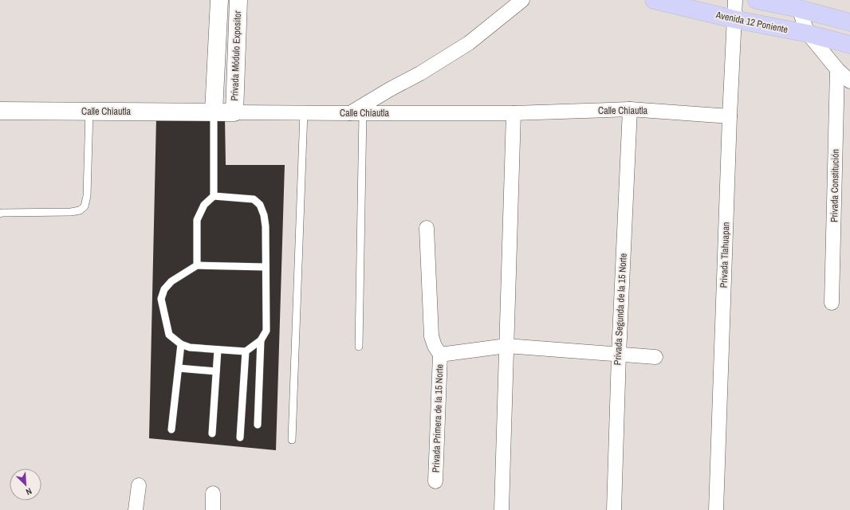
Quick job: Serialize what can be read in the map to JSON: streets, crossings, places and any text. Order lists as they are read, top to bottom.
{
  "streets": {
    "main road": ["Avenida 12 Poniente"],
    "street": [
      "Privada Módulo Expositor",
      "Calle Chiautla",
      "Privada Constitución",
      "Privada Tlahuapan",
      "Privada Segunda de la 15 Norte",
      "Privada Primera de la 15 Norte"
    ]
  },
  "crossings": [
    ["Avenida 12 Poniente", "Privada Tlahuapan"],
    ["Privada Módulo Expositor", "Calle Chiautla"],
    ["Calle Chiautla", "Privada Tlahuapan"],
    ["Calle Chiautla", "Privada Segunda de la 15 Norte"]
  ],
  "north": "bottom right"
}
